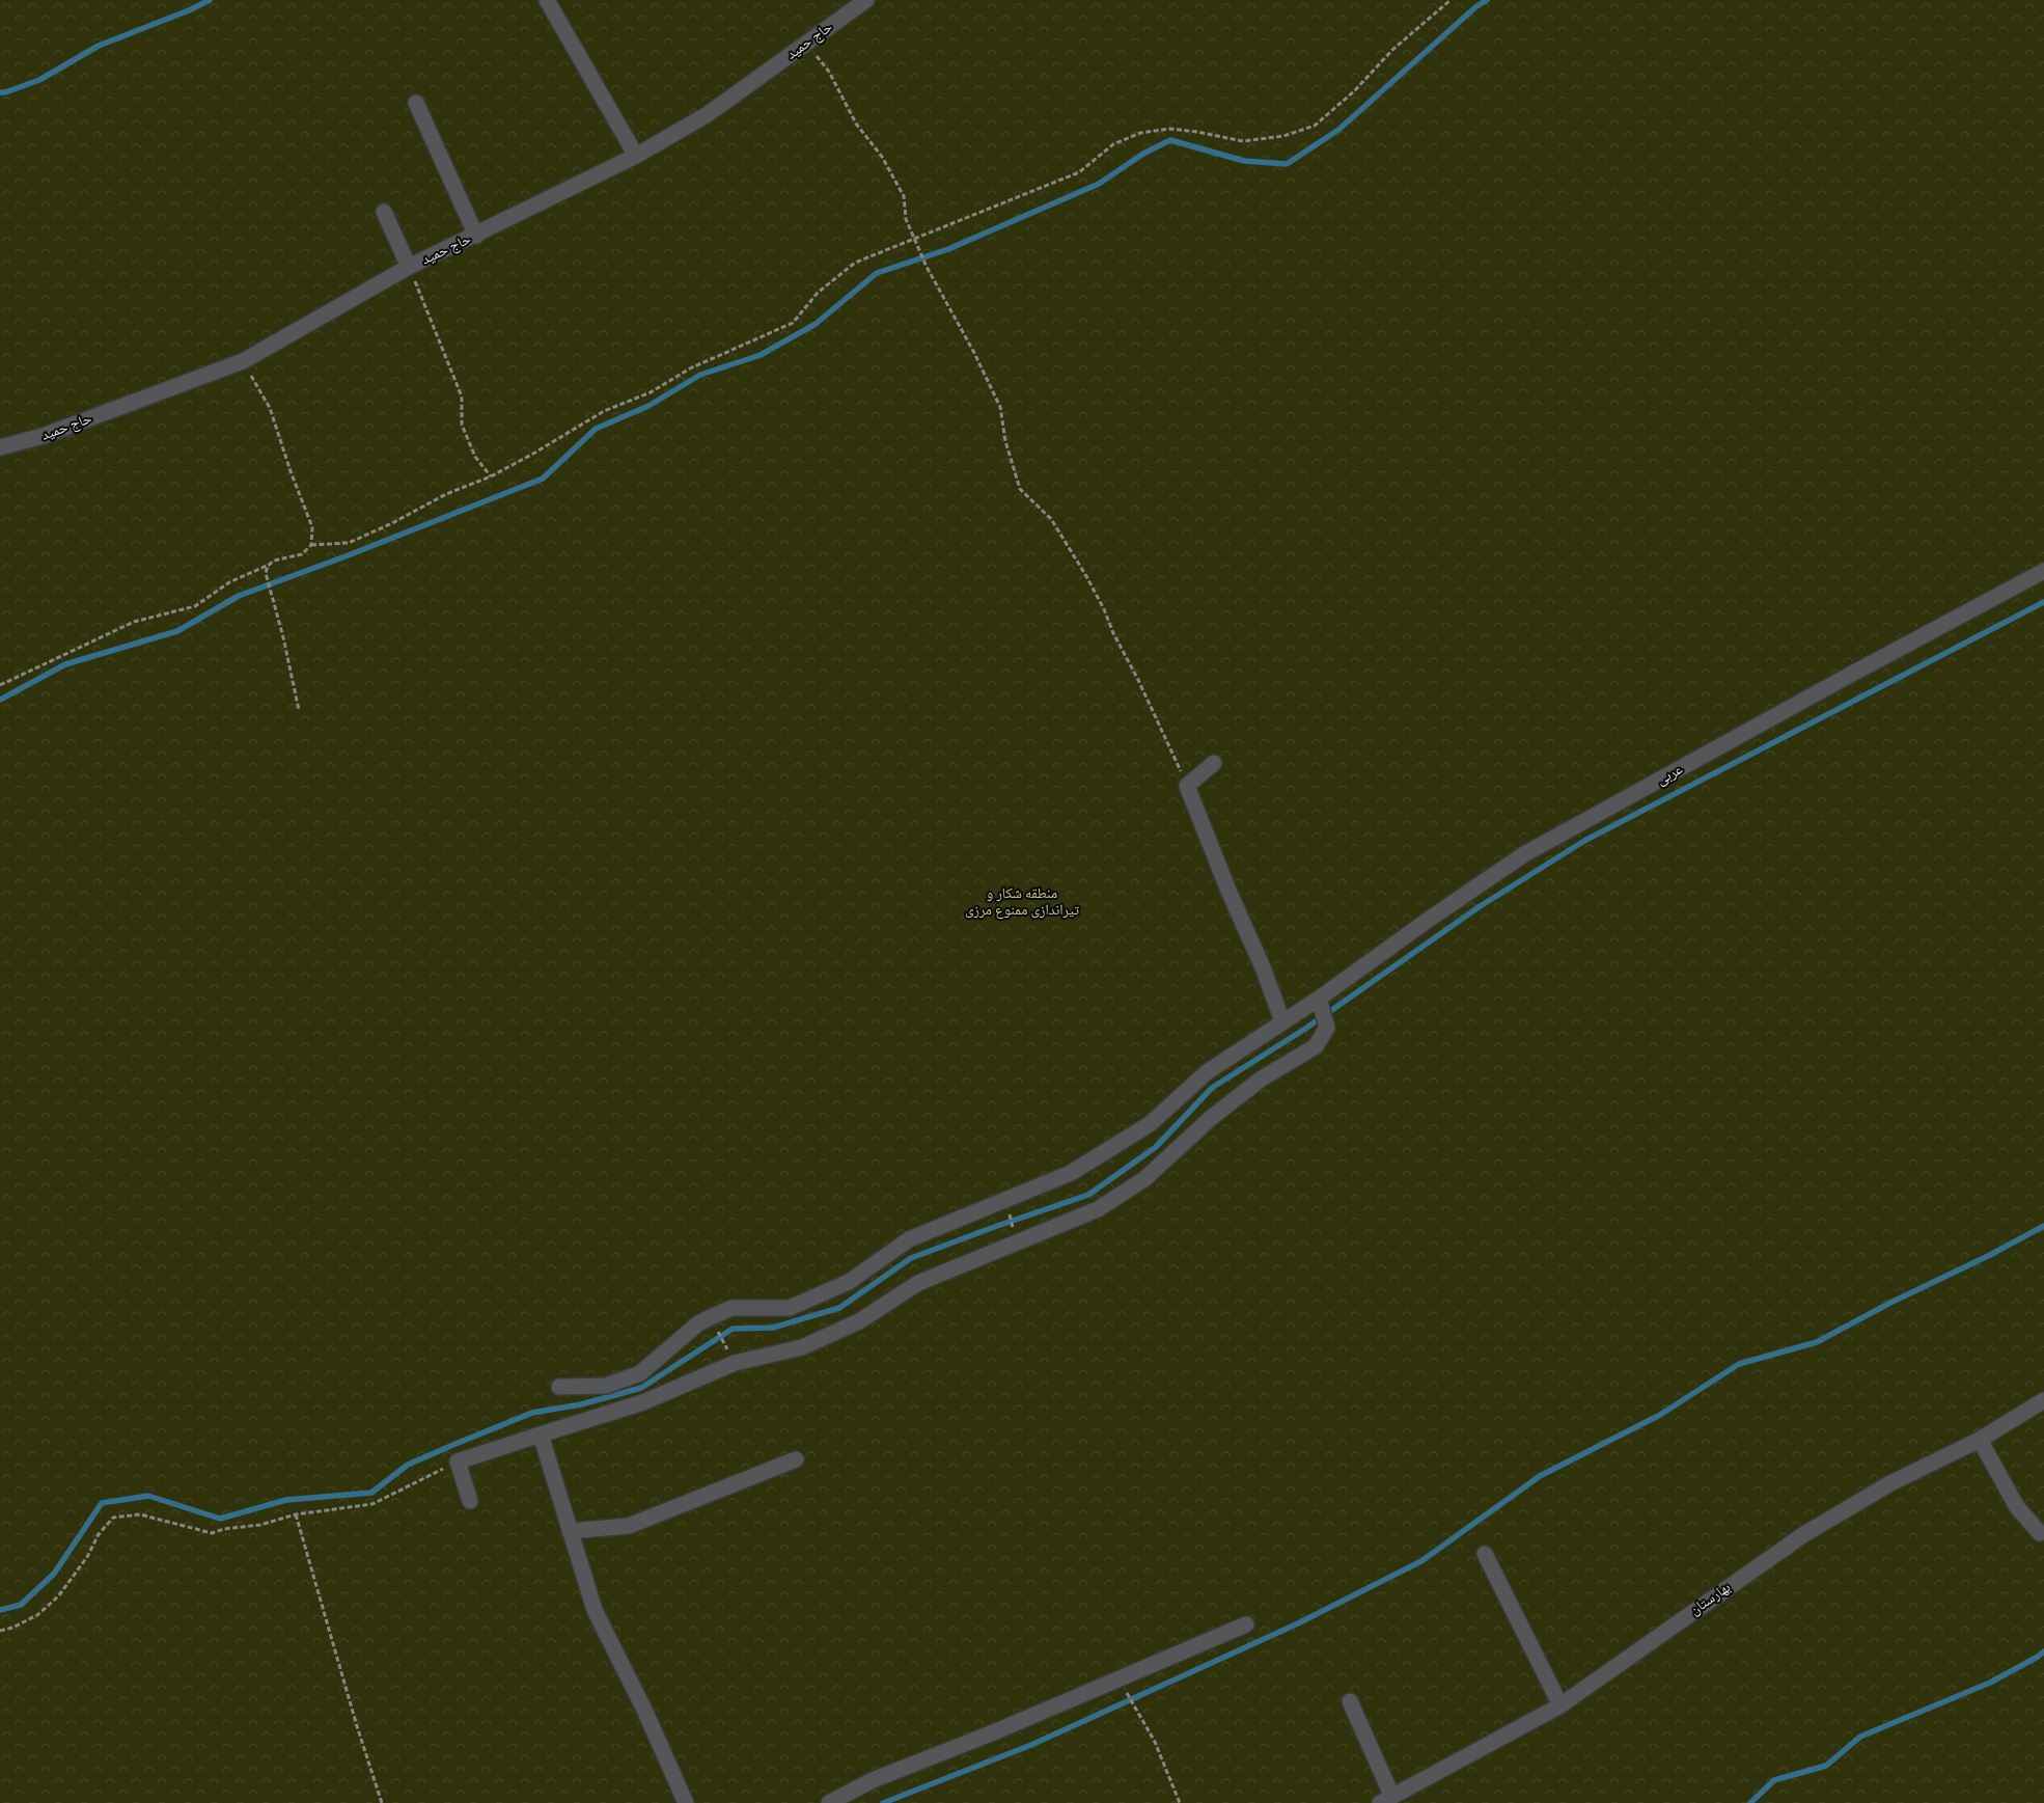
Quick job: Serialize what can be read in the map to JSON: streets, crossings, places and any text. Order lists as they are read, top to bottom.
{
  "streets": {
    "street": ["حاج حمید", "عربی", "بهارستان"]
  },
  "parks": ["منطقه شکار و تیراندازی ممنوع مرزی"]
}
